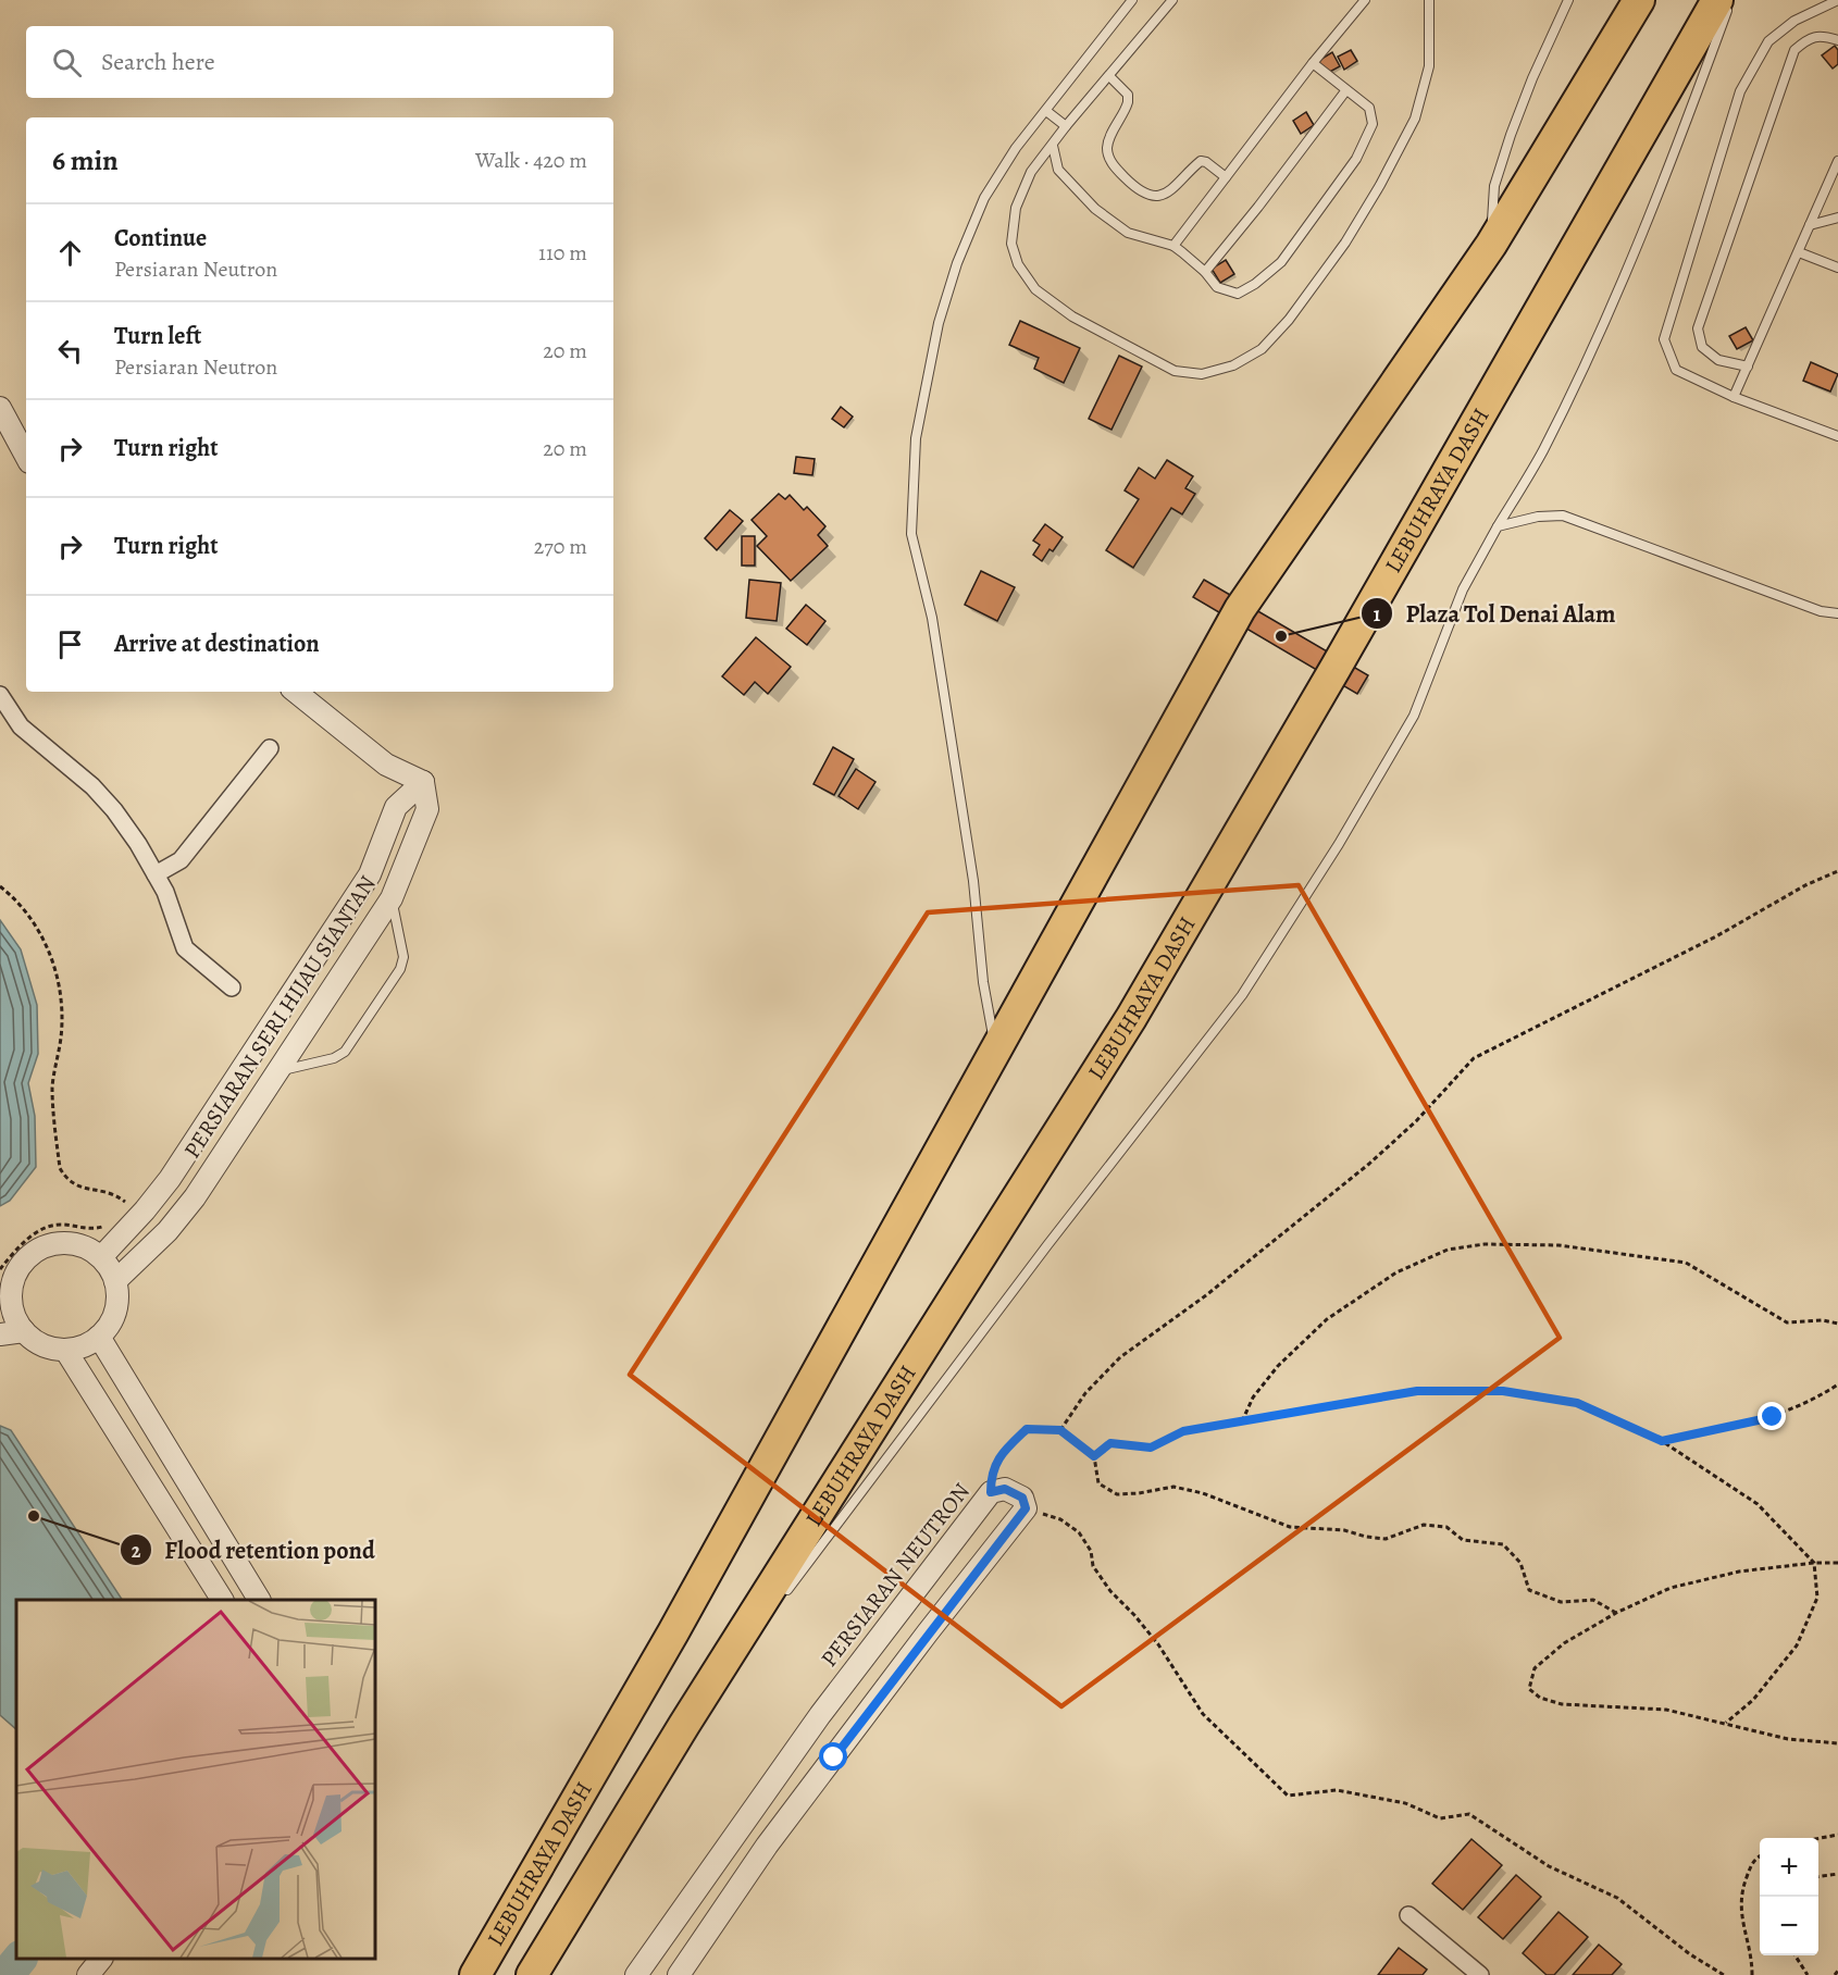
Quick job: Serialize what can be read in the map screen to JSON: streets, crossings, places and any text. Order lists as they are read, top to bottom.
{
  "streets": {
    "highway": ["LEBUHRAYA DASH"],
    "street": ["PERSIARAN SERI HIJAU SIANTAN", "PERSIARAN NEUTRON"]
  },
  "places": ["Plaza Tol Denai Alam", "Flood retention pond"],
  "page": {
    "search": "Search here",
    "heading": ["6 min", "Walk · 420 m"],
    "list": [
      ["Continue", "Persiaran Neutron", "110 m"],
      ["Turn left", "Persiaran Neutron", "20 m"],
      ["Turn right", "20 m"],
      ["Turn right", "270 m"],
      "Arrive at destination"
    ],
    "map_buttons": ["+", "−"]
  }
}
